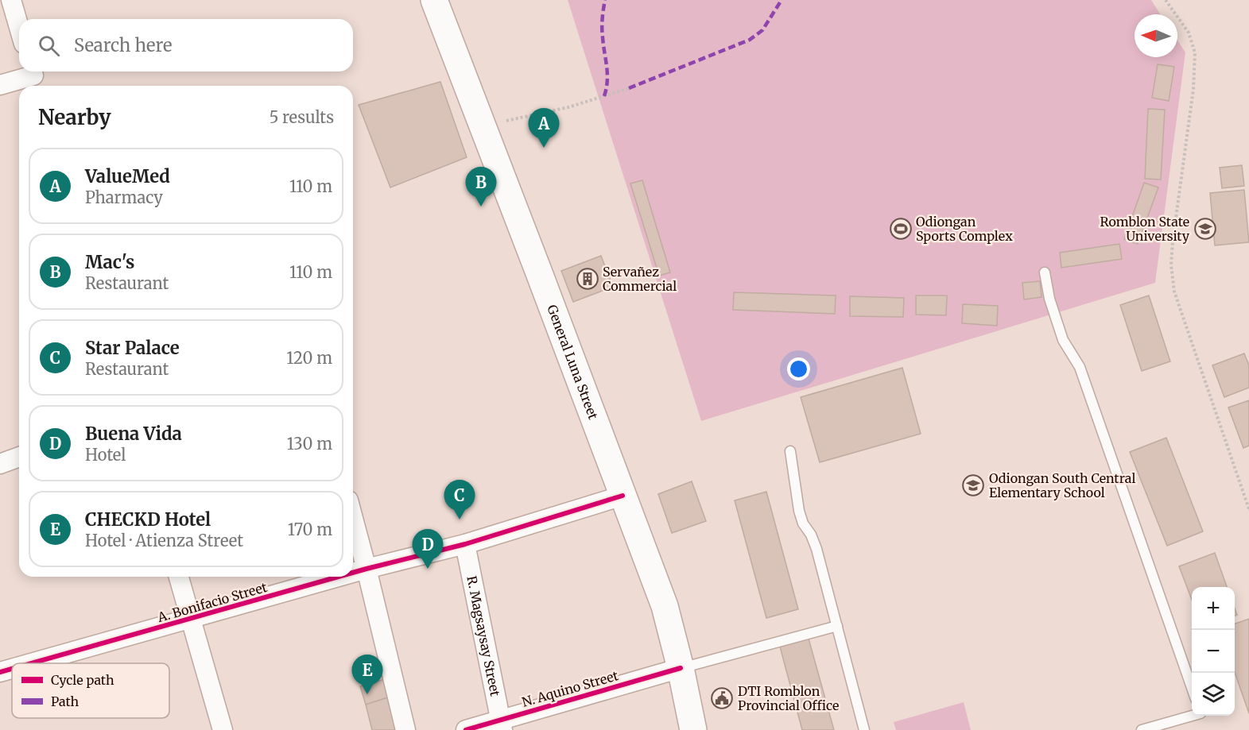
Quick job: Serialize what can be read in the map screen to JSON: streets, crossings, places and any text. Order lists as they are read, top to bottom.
{
  "streets": {
    "main road": ["General Luna Street"],
    "street": ["A. Bonifacio Street", "R. Magsaysay Street", "N. Aquino Street"]
  },
  "crossings": [
    ["General Luna Street", "A. Bonifacio Street"],
    ["General Luna Street", "N. Aquino Street"],
    ["A. Bonifacio Street", "R. Magsaysay Street"],
    ["R. Magsaysay Street", "N. Aquino Street"]
  ],
  "places": {
    "sports": ["Odiongan Sports Complex"],
    "school or university": ["Romblon State University", "Odiongan South Central Elementary School"],
    "building": ["Servañez Commercial"],
    "public building": ["DTI Romblon Provincial Office"]
  },
  "legend": ["Cycle path", "Path"],
  "north": "left",
  "page": {
    "search": "Search here",
    "heading": ["Nearby", "5 results"],
    "pins": [
      "A",
      "B",
      "C",
      "D",
      "E"
    ],
    "list": [
      {
        "mark": "A",
        "name": "ValueMed",
        "note": "Pharmacy",
        "value": "110 m"
      },
      {
        "mark": "B",
        "name": "Mac's",
        "note": "Restaurant",
        "value": "110 m"
      },
      {
        "mark": "C",
        "name": "Star Palace",
        "note": "Restaurant",
        "value": "120 m"
      },
      {
        "mark": "D",
        "name": "Buena Vida",
        "note": "Hotel",
        "value": "130 m"
      },
      {
        "mark": "E",
        "name": "CHECKD Hotel",
        "note": "Hotel · Atienza Street",
        "value": "170 m"
      }
    ],
    "map_buttons": ["+", "−"]
  }
}
